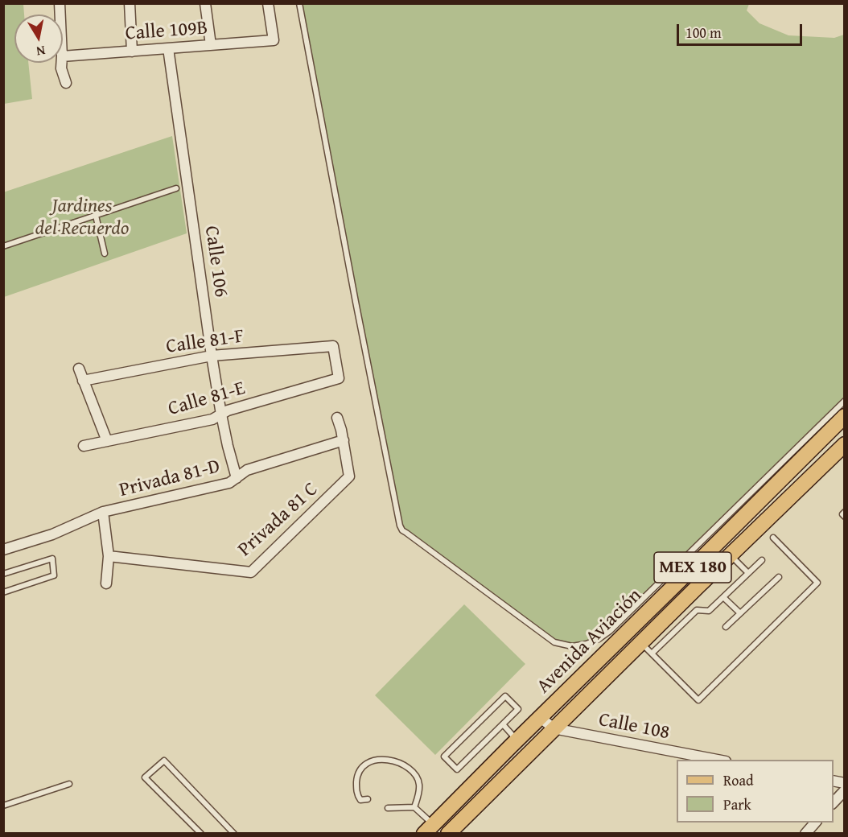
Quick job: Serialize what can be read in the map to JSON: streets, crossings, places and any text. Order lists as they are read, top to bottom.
{
  "streets": {
    "main road": ["MEX 180", "Avenida Aviación"],
    "street": [
      "Calle 109B",
      "Calle 106",
      "Calle 81-F",
      "Calle 81-E",
      "Privada 81-D",
      "Privada 81 C",
      "Calle 108"
    ]
  },
  "crossings": [
    ["Calle 109B", "Calle 106"],
    ["Calle 106", "Calle 81-F"],
    ["Calle 106", "Calle 81-E"],
    ["Calle 106", "Privada 81-D"],
    ["Calle 81-F", "Calle 81-E"],
    ["Privada 81-D", "Privada 81 C"],
    ["Avenida Aviación", "Calle 108"]
  ],
  "parks": ["Jardines del Recuerdo"],
  "legend": ["Road", "Park"],
  "scale_bar": "100 m",
  "north": "bottom"
}
